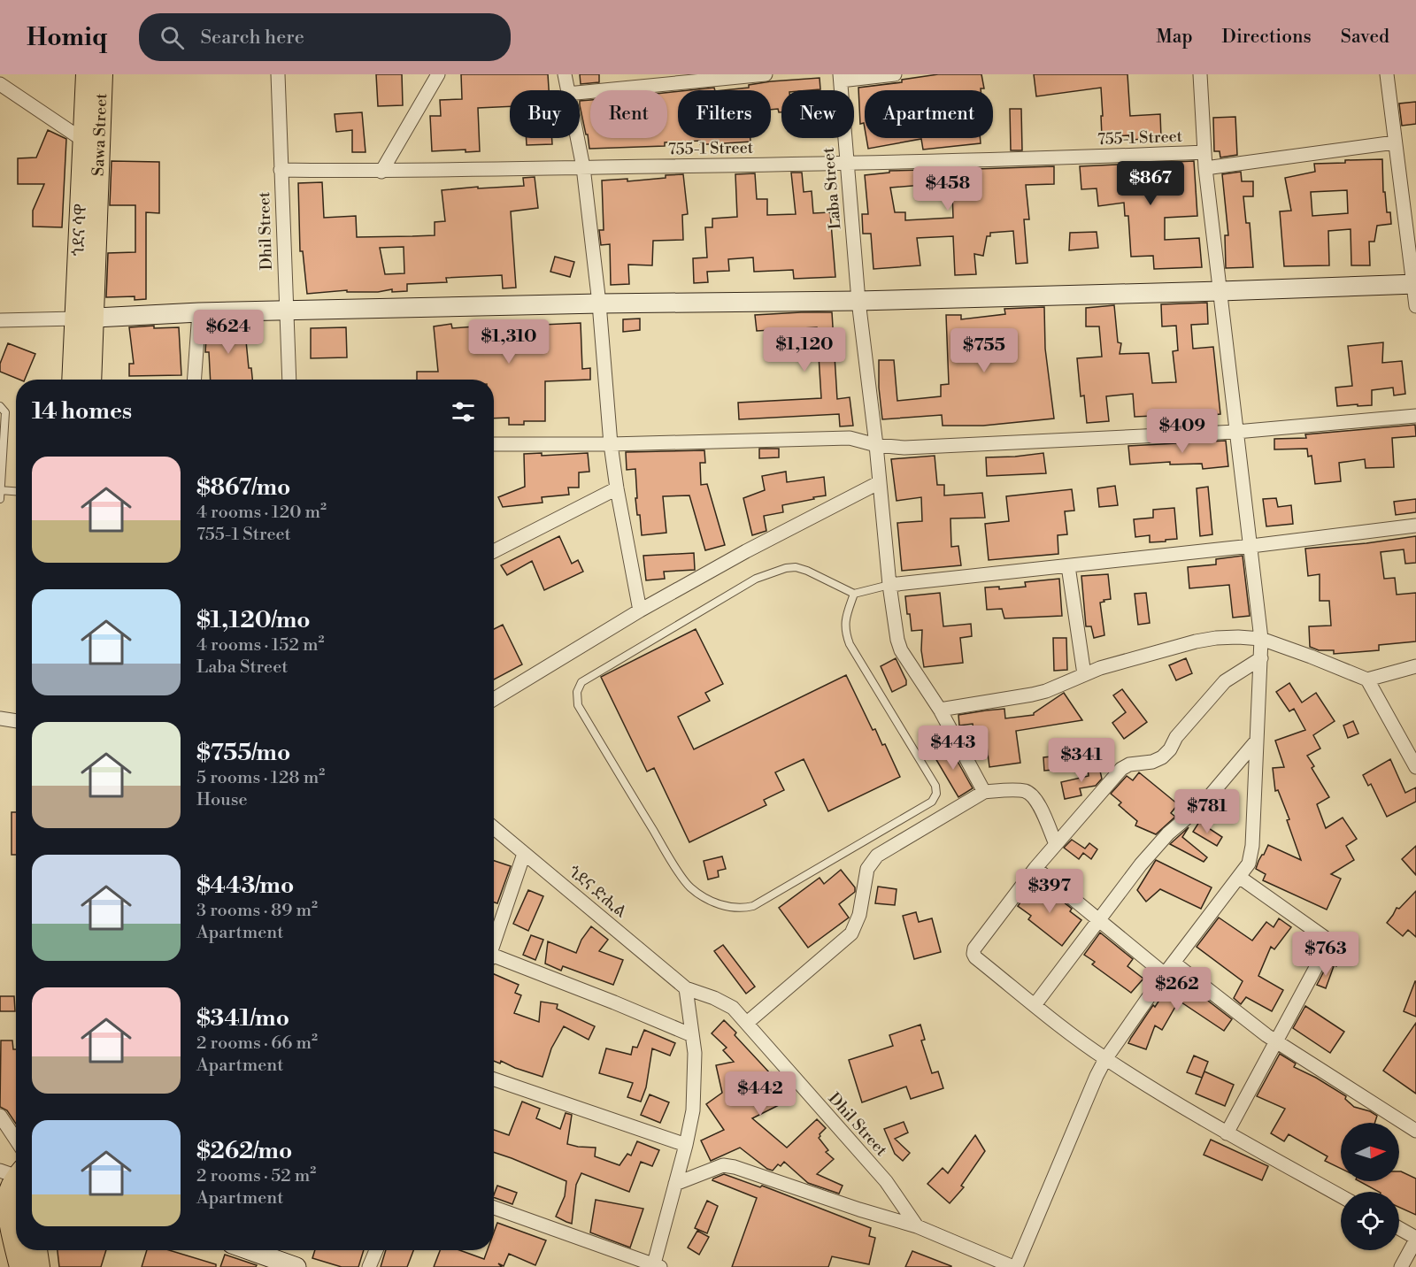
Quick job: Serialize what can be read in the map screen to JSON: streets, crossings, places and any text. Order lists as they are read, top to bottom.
{
  "streets": {
    "main road": ["Sawa Street"],
    "street": [
      "755-1 Street",
      "Laba Street",
      "Dhil Street",
      "ጎደና ድሒል"
    ]
  },
  "crossings": [
    ["755-1 Street", "Laba Street"],
    ["755-1 Street", "Dhil Street"],
    ["Dhil Street", "ጎደና ድሒል"]
  ],
  "north": "right",
  "page": {
    "header": "Homiq",
    "search": "Search here",
    "nav": ["Map", "Directions", "Saved"],
    "chip": [
      "Buy",
      "Rent",
      "Filters",
      "New",
      "Apartment"
    ],
    "price": [
      "$867",
      "$458",
      "$624",
      "$1,310",
      "$1,120",
      "$755",
      "$409",
      "$443",
      "$341",
      "$781",
      "$397",
      "$763",
      "$262",
      "$442"
    ],
    "heading": "14 homes",
    "list": [
      {
        "name": "$867/mo",
        "note": "4 rooms · 120 m² · 755-1 Street"
      },
      {
        "name": "$1,120/mo",
        "note": "4 rooms · 152 m² · Laba Street"
      },
      {
        "name": "$755/mo",
        "note": "5 rooms · 128 m² · House"
      },
      {
        "name": "$443/mo",
        "note": "3 rooms · 89 m² · Apartment"
      },
      {
        "name": "$341/mo",
        "note": "2 rooms · 66 m² · Apartment"
      },
      {
        "name": "$262/mo",
        "note": "2 rooms · 52 m² · Apartment"
      }
    ]
  }
}
